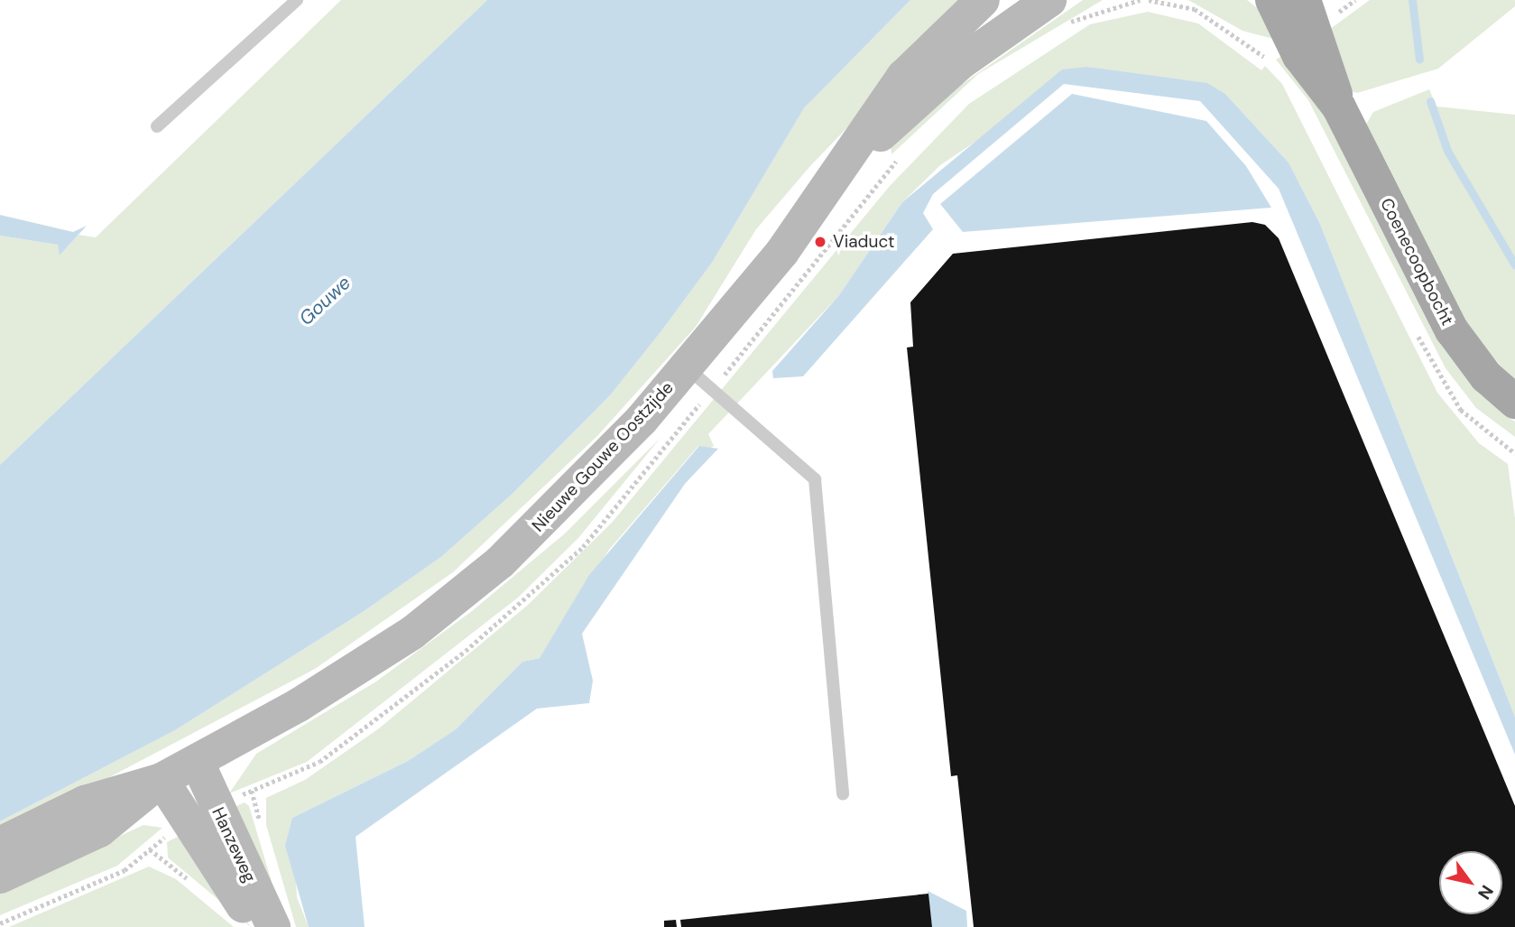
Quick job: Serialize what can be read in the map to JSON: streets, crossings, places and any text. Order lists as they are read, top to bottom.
{
  "streets": {
    "main road": ["Coenecoopbocht", "Nieuwe Gouwe Oostzijde", "Hanzeweg"]
  },
  "crossings": [
    ["Nieuwe Gouwe Oostzijde", "Hanzeweg"]
  ],
  "water": ["Gouwe"],
  "places": ["Viaduct"],
  "north": "bottom right"
}
